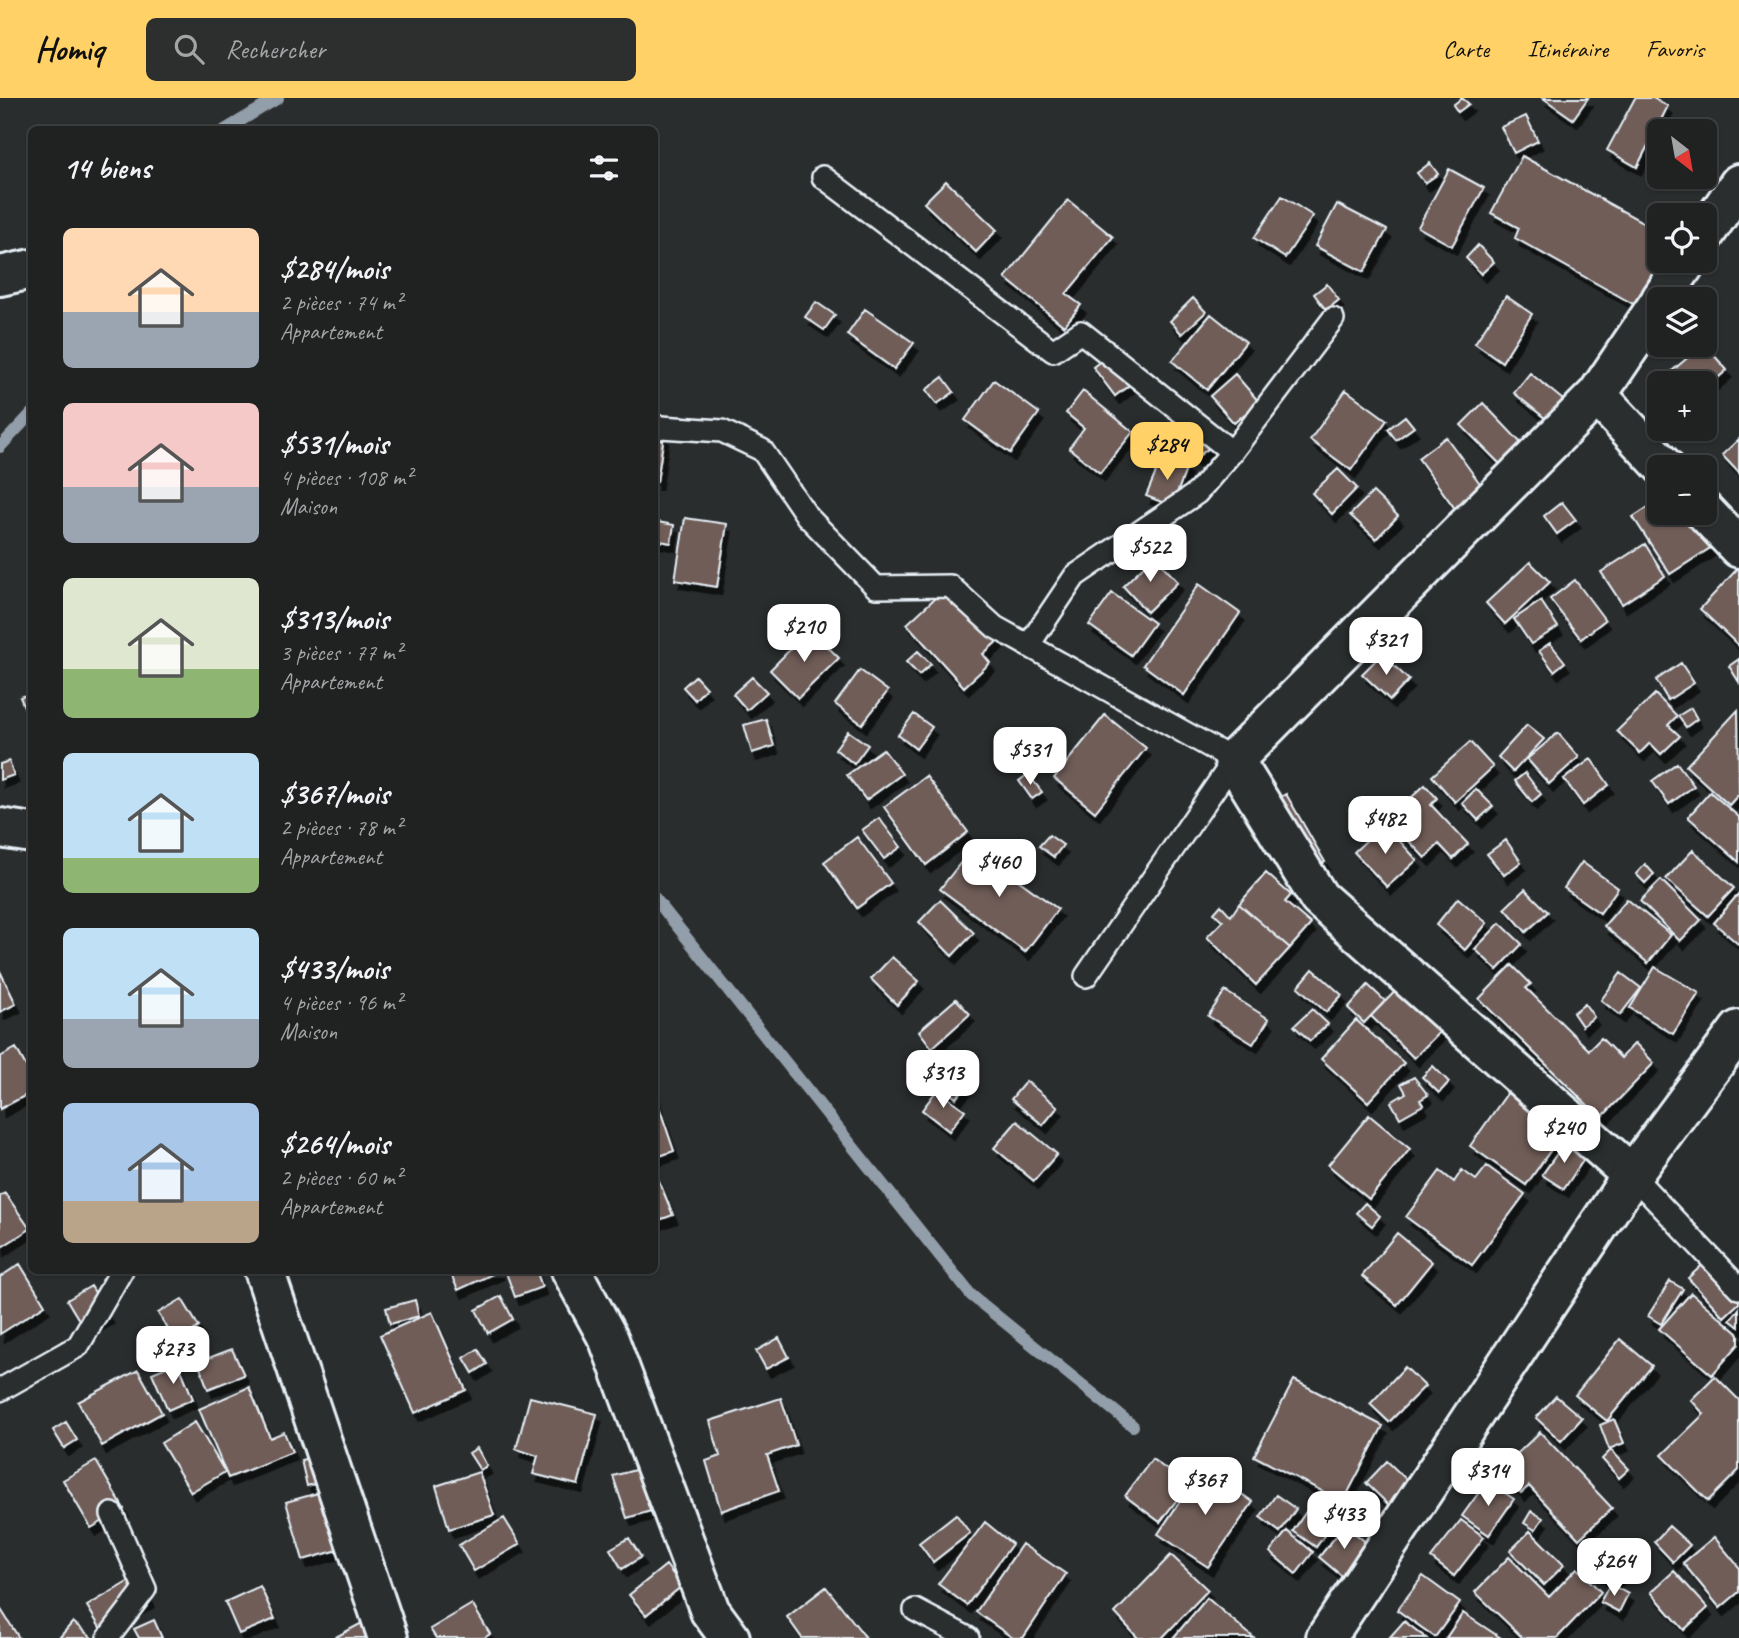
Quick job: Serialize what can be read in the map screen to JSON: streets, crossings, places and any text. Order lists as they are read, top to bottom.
{
  "north": "bottom right",
  "page": {
    "header": "Homiq",
    "search": "Rechercher",
    "nav": ["Carte", "Itinéraire", "Favoris"],
    "map_buttons": ["+", "−"],
    "heading": "14 biens",
    "list": [
      {
        "name": "$284/mois",
        "note": "2 pièces · 74 m² · Appartement"
      },
      {
        "name": "$531/mois",
        "note": "4 pièces · 108 m² · Maison"
      },
      {
        "name": "$313/mois",
        "note": "3 pièces · 77 m² · Appartement"
      },
      {
        "name": "$367/mois",
        "note": "2 pièces · 78 m² · Appartement"
      },
      {
        "name": "$433/mois",
        "note": "4 pièces · 96 m² · Maison"
      },
      {
        "name": "$264/mois",
        "note": "2 pièces · 60 m² · Appartement"
      }
    ],
    "price": [
      "$284",
      "$522",
      "$210",
      "$321",
      "$531",
      "$482",
      "$460",
      "$313",
      "$240",
      "$273",
      "$314",
      "$367",
      "$433",
      "$264"
    ]
  }
}
